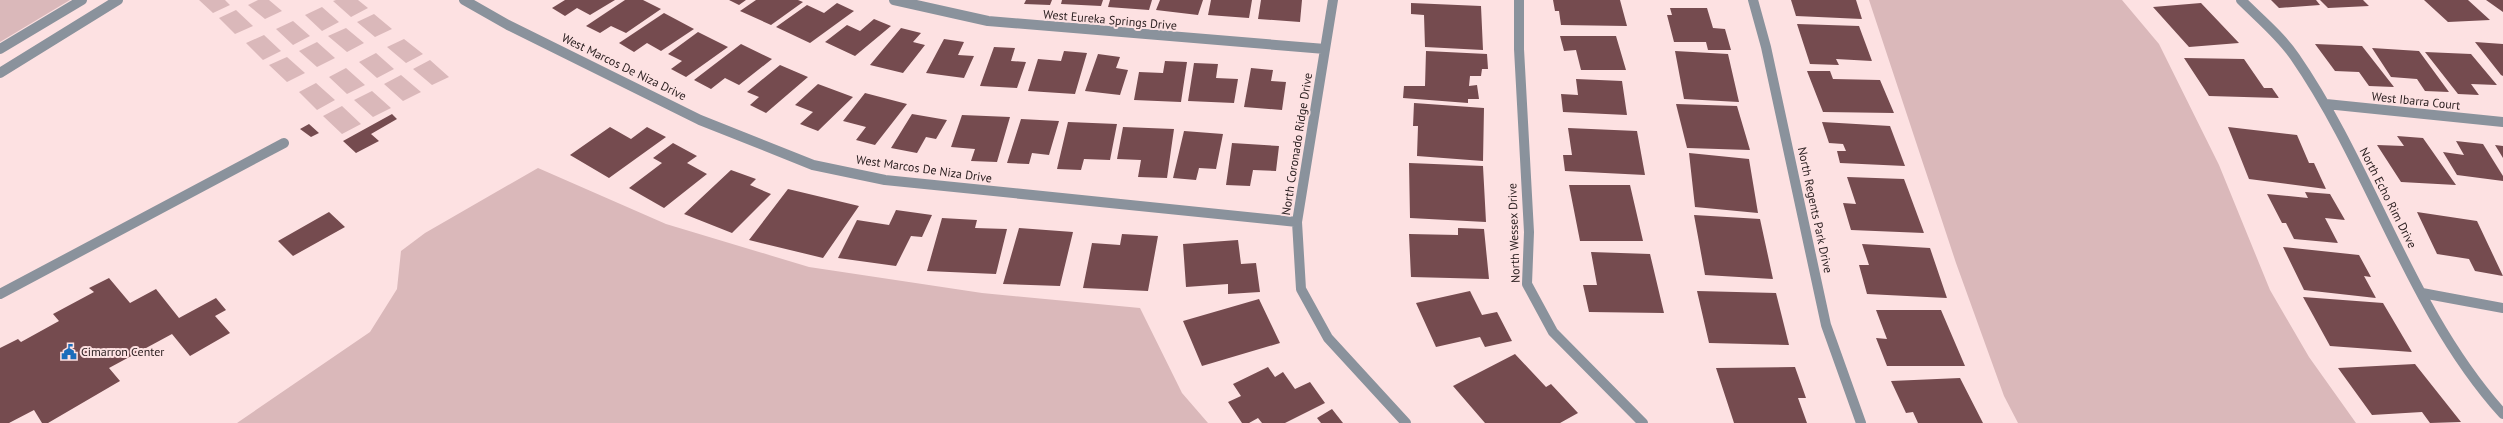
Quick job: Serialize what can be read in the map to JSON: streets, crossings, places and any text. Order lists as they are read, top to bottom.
{
  "streets": {
    "street": [
      "West Eureka Springs Drive",
      "West Marcos De Niza Drive",
      "West Ibarra Court",
      "North Coronado Ridge Drive",
      "North Echo Rim Drive",
      "North Regents Park Drive",
      "North Wessex Drive"
    ]
  },
  "crossings": [
    ["West Eureka Springs Drive", "North Coronado Ridge Drive"],
    ["West Marcos De Niza Drive", "North Coronado Ridge Drive"],
    ["West Ibarra Court", "North Echo Rim Drive"]
  ],
  "places": {
    "public building": ["Cimarron Center"]
  }
}
